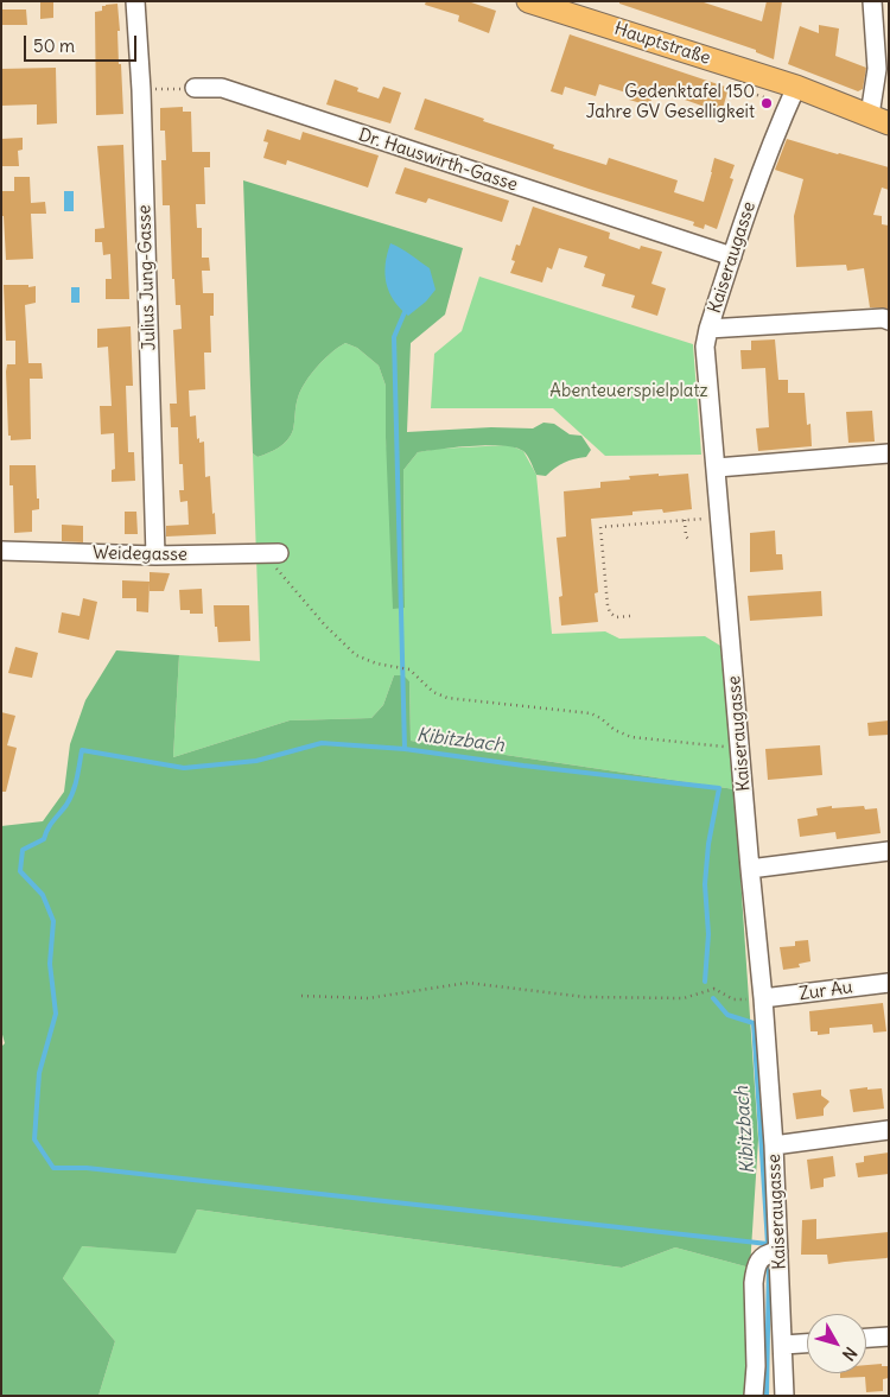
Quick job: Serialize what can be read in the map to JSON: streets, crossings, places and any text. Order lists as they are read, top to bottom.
{
  "streets": {
    "main road": ["Hauptstraße"],
    "street": [
      "Dr. Hauswirth-Gasse",
      "Kaiseraugasse",
      "Julius Jung-Gasse",
      "Weidegasse",
      "Zur Au"
    ]
  },
  "crossings": [
    ["Hauptstraße", "Kaiseraugasse"],
    ["Dr. Hauswirth-Gasse", "Kaiseraugasse"],
    ["Kaiseraugasse", "Zur Au"],
    ["Julius Jung-Gasse", "Weidegasse"]
  ],
  "water": ["Kibitzbach"],
  "parks": ["Abenteuerspielplatz"],
  "places": ["Gedenktafel 150 Jahre GV Geselligkeit"],
  "scale_bar": "50 m",
  "north": "bottom right"
}
